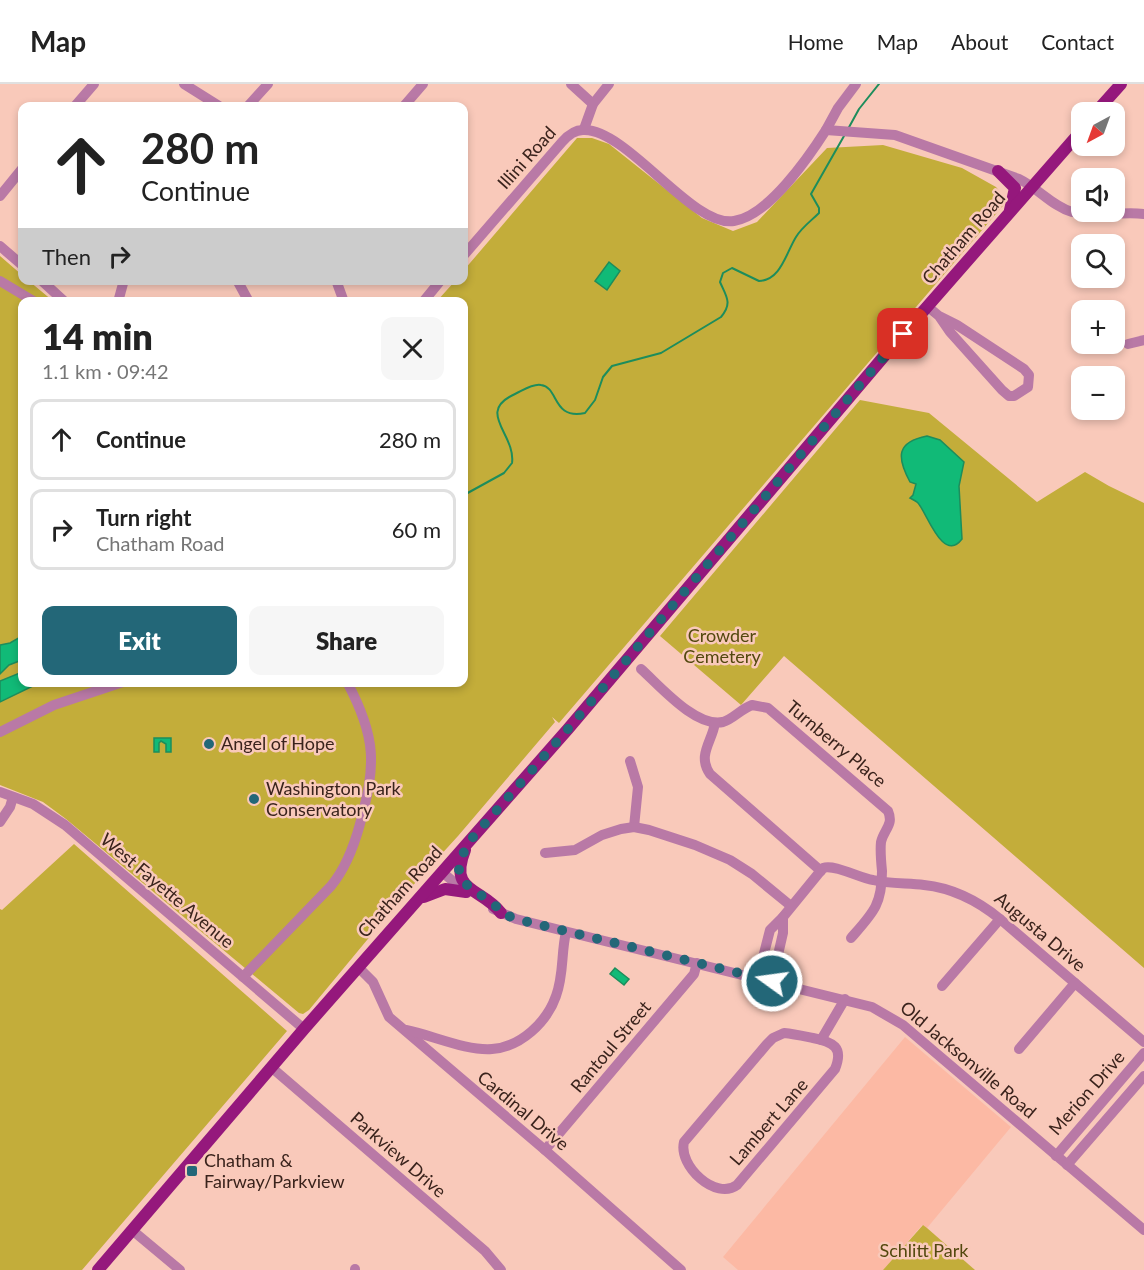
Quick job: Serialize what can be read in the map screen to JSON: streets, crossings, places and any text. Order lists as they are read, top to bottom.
{
  "streets": {
    "main road": ["Chatham Road"],
    "street": [
      "Illini Road",
      "Turnberry Place",
      "West Fayette Avenue",
      "Augusta Drive",
      "Rantoul Street",
      "Old Jacksonville Road",
      "Merion Drive",
      "Cardinal Drive",
      "Lambert Lane",
      "Parkview Drive"
    ]
  },
  "crossings": [
    ["Chatham Road", "West Fayette Avenue"],
    ["Chatham Road", "Old Jacksonville Road"],
    ["Chatham Road", "Cardinal Drive"],
    ["Chatham Road", "Parkview Drive"],
    ["Turnberry Place", "Augusta Drive"],
    ["Rantoul Street", "Old Jacksonville Road"],
    ["Rantoul Street", "Cardinal Drive"],
    ["Old Jacksonville Road", "Merion Drive"],
    ["Old Jacksonville Road", "Cardinal Drive"]
  ],
  "parks": ["Crowder Cemetery", "Schlitt Park"],
  "places": {
    "other": ["Angel of Hope", "Washington Park Conservatory"],
    "transit": ["Chatham & Fairway/Parkview"]
  },
  "north": "bottom left",
  "page": {
    "header": "Map",
    "nav": [
      "Home",
      "Map",
      "About",
      "Contact"
    ],
    "map_buttons": ["+", "−"],
    "turn": ["280 m", "Continue"],
    "then": "Then",
    "heading": ["14 min", "1.1 km · 09:42"],
    "list": [
      {
        "name": "Continue",
        "value": "280 m"
      },
      {
        "name": "Turn right",
        "note": "Chatham Road",
        "value": "60 m"
      }
    ],
    "buttons": ["Exit", "Share"]
  }
}
